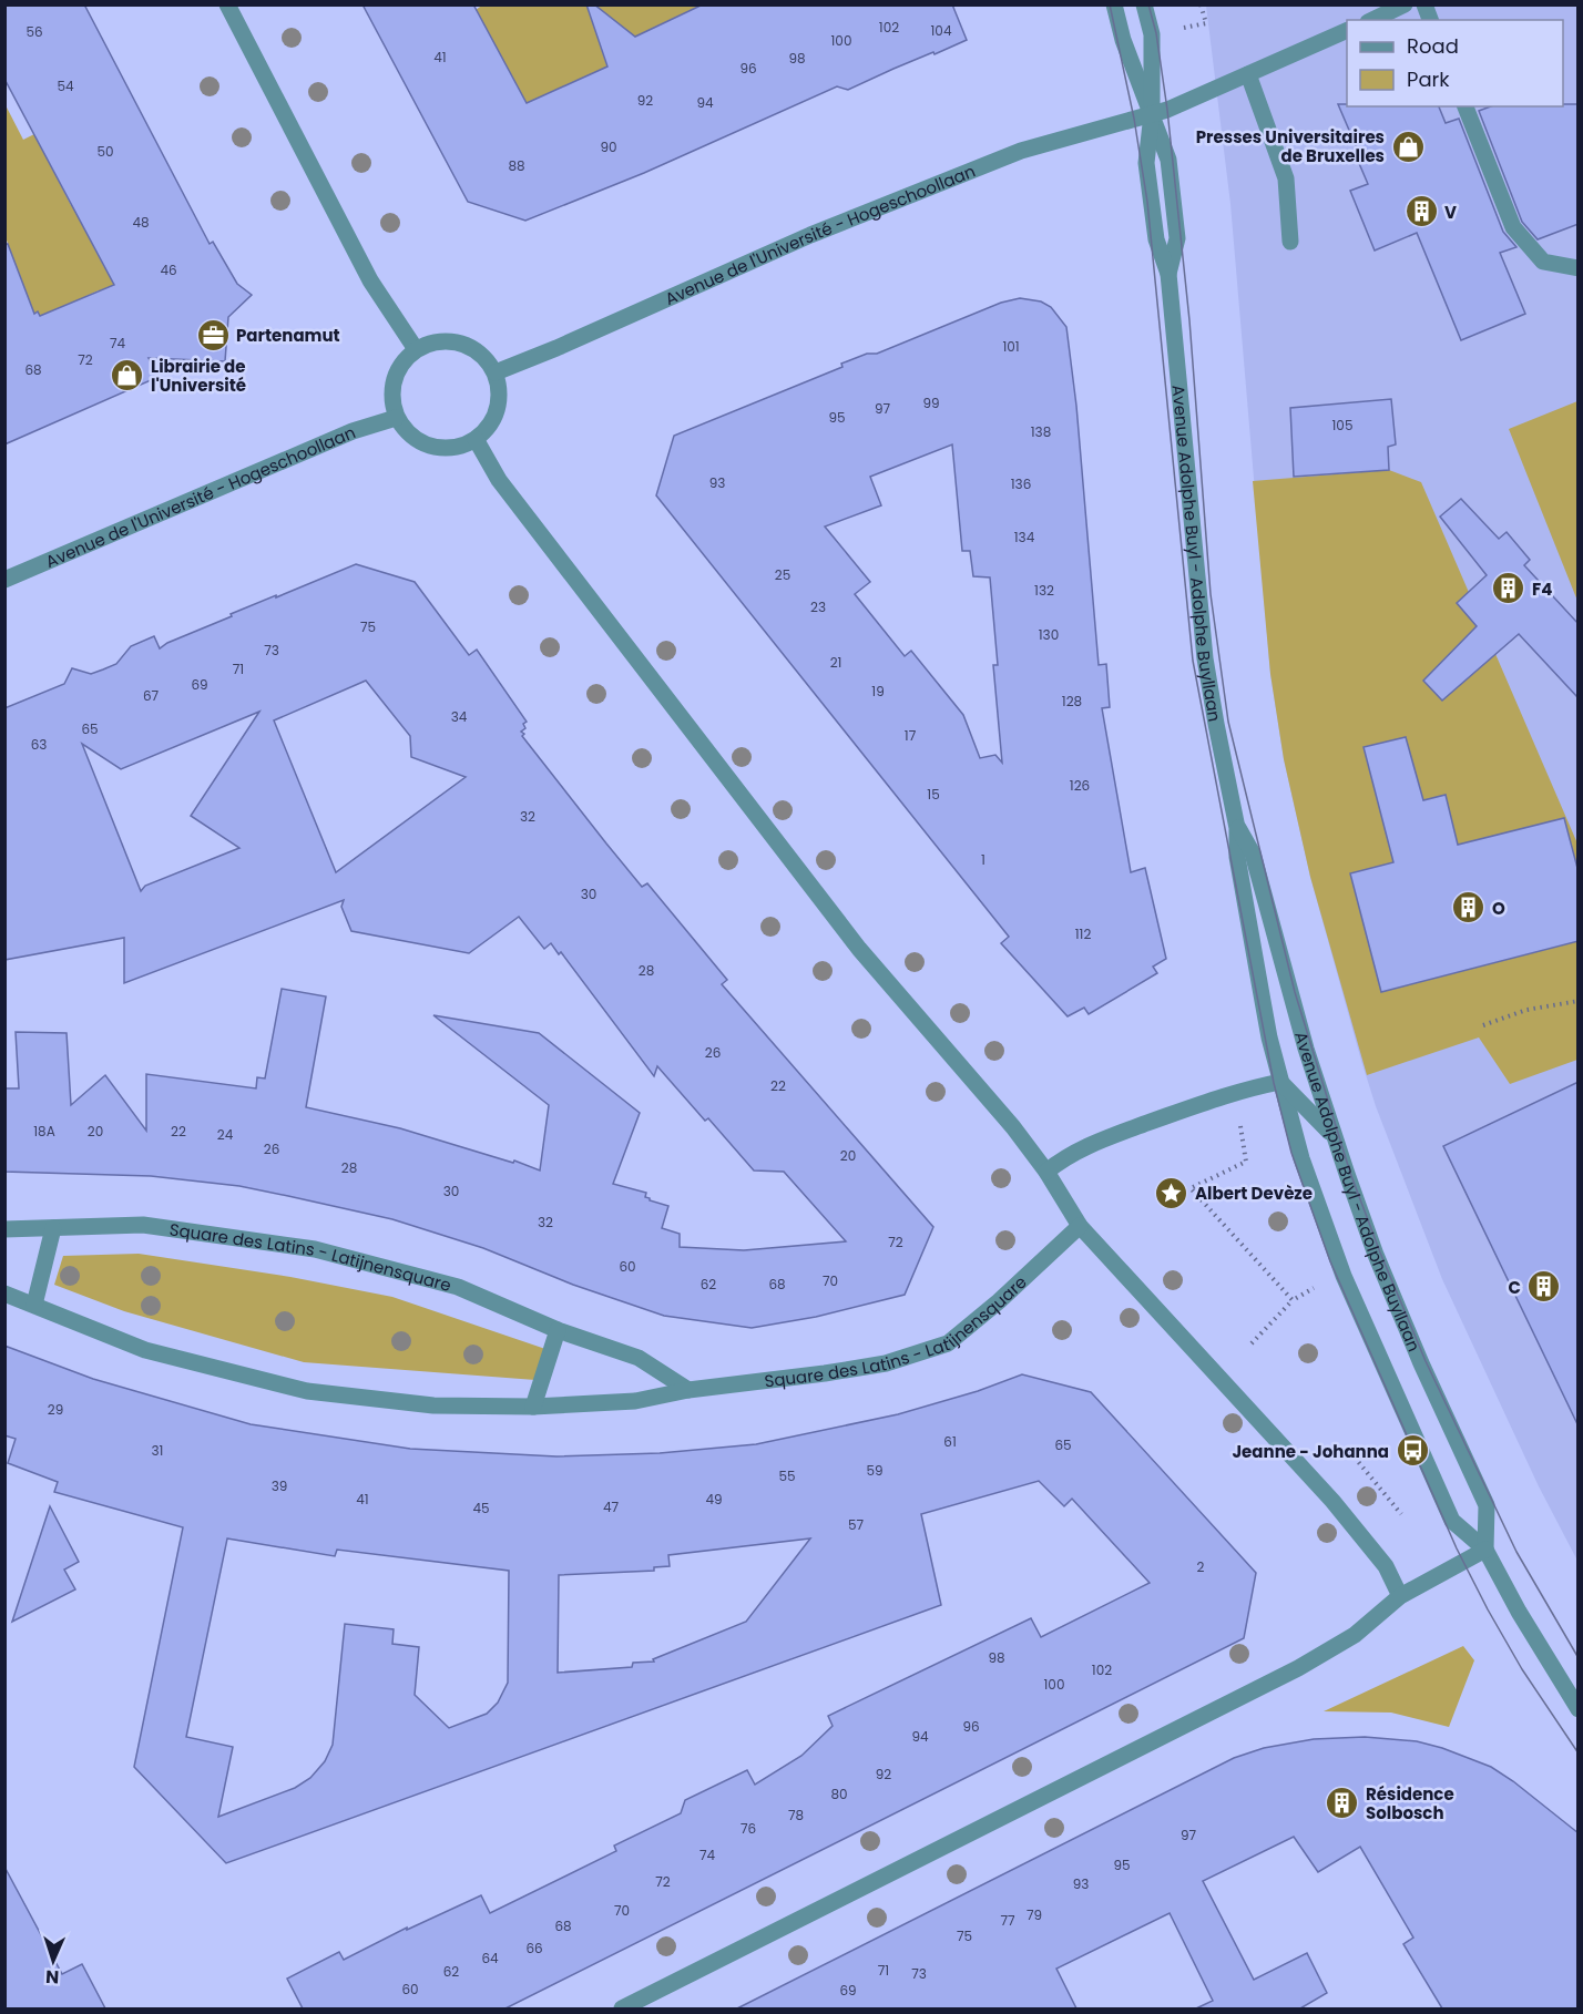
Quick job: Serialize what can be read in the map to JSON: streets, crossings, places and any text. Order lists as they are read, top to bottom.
{
  "streets": {
    "street": ["Avenue de l'Université - Hogeschoollaan", "Avenue Adolphe Buyl - Adolphe Buyllaan", "Square des Latins - Latijnensquare"]
  },
  "crossings": [
    ["Avenue de l'Université - Hogeschoollaan", "Avenue Adolphe Buyl - Adolphe Buyllaan"]
  ],
  "places": {
    "shop": ["Presses Universitaires de Bruxelles", "Librairie de l'Université"],
    "building": [
      "V",
      "F4",
      "O",
      "C",
      "Résidence Solbosch"
    ],
    "office": ["Partenamut"],
    "place": ["Albert Devèze"],
    "bus stop": ["Jeanne - Johanna"]
  },
  "house_numbers": [
    "102",
    "104",
    "56",
    "100",
    "41",
    "98",
    "96",
    "54",
    "92",
    "94",
    "90",
    "50",
    "88",
    "48",
    "46",
    "74",
    "101",
    "72",
    "68",
    "99",
    "97",
    "95",
    "105",
    "138",
    "93",
    "136",
    "134",
    "25",
    "132",
    "23",
    "75",
    "130",
    "73",
    "21",
    "71",
    "69",
    "19",
    "67",
    "128",
    "34",
    "65",
    "17",
    "63",
    "126",
    "15",
    "32",
    "1",
    "30",
    "112",
    "28",
    "26",
    "22",
    "18A",
    "20",
    "22",
    "24",
    "26",
    "20",
    "28",
    "30",
    "32",
    "72",
    "60",
    "70",
    "62",
    "68",
    "29",
    "61",
    "65",
    "31",
    "59",
    "55",
    "39",
    "41",
    "49",
    "47",
    "45",
    "57",
    "2",
    "98",
    "102",
    "100",
    "96",
    "94",
    "92",
    "80",
    "78",
    "76",
    "97",
    "74",
    "95",
    "72",
    "93",
    "70",
    "79",
    "77",
    "68",
    "75",
    "66",
    "64",
    "71",
    "62",
    "73",
    "60",
    "69"
  ],
  "legend": ["Road", "Park"],
  "north": "bottom"
}
